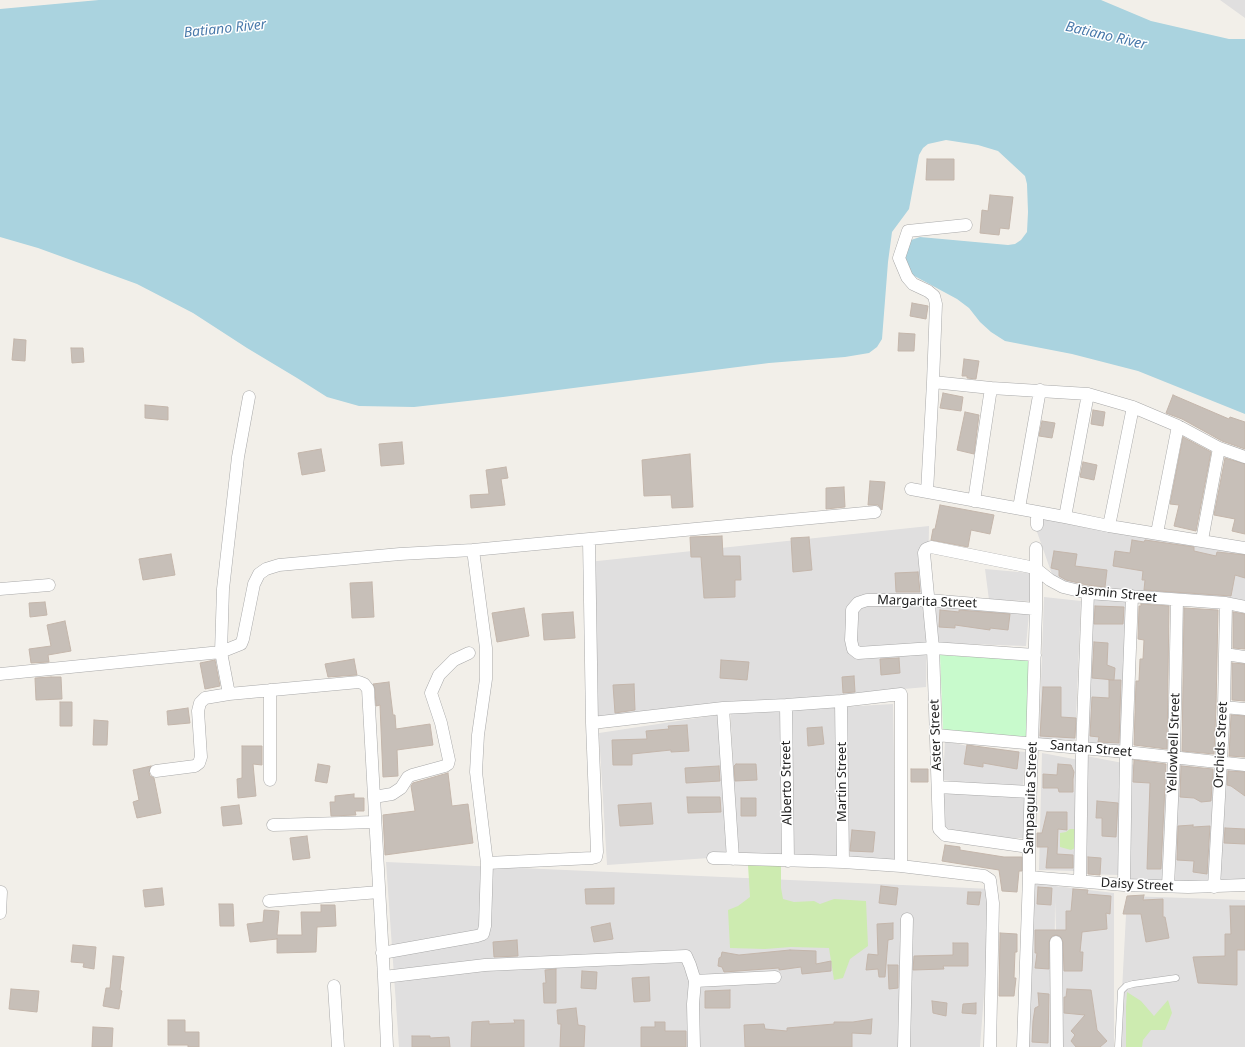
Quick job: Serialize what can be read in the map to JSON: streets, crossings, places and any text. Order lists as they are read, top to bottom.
{
  "streets": {
    "street": [
      "Jasmin Street",
      "Margarita Street",
      "Aster Street",
      "Yellowbell Street",
      "Orchids Street",
      "Santan Street",
      "Martin Street",
      "Alberto Street",
      "Sampaguita Street",
      "Daisy Street"
    ]
  },
  "crossings": [
    ["Jasmin Street", "Aster Street"],
    ["Jasmin Street", "Yellowbell Street"],
    ["Jasmin Street", "Orchids Street"],
    ["Jasmin Street", "Sampaguita Street"],
    ["Margarita Street", "Aster Street"],
    ["Margarita Street", "Sampaguita Street"],
    ["Aster Street", "Santan Street"],
    ["Aster Street", "Sampaguita Street"],
    ["Yellowbell Street", "Santan Street"],
    ["Yellowbell Street", "Daisy Street"],
    ["Orchids Street", "Santan Street"],
    ["Orchids Street", "Daisy Street"],
    ["Santan Street", "Sampaguita Street"],
    ["Sampaguita Street", "Daisy Street"]
  ],
  "water": ["Batiano River"]
}
